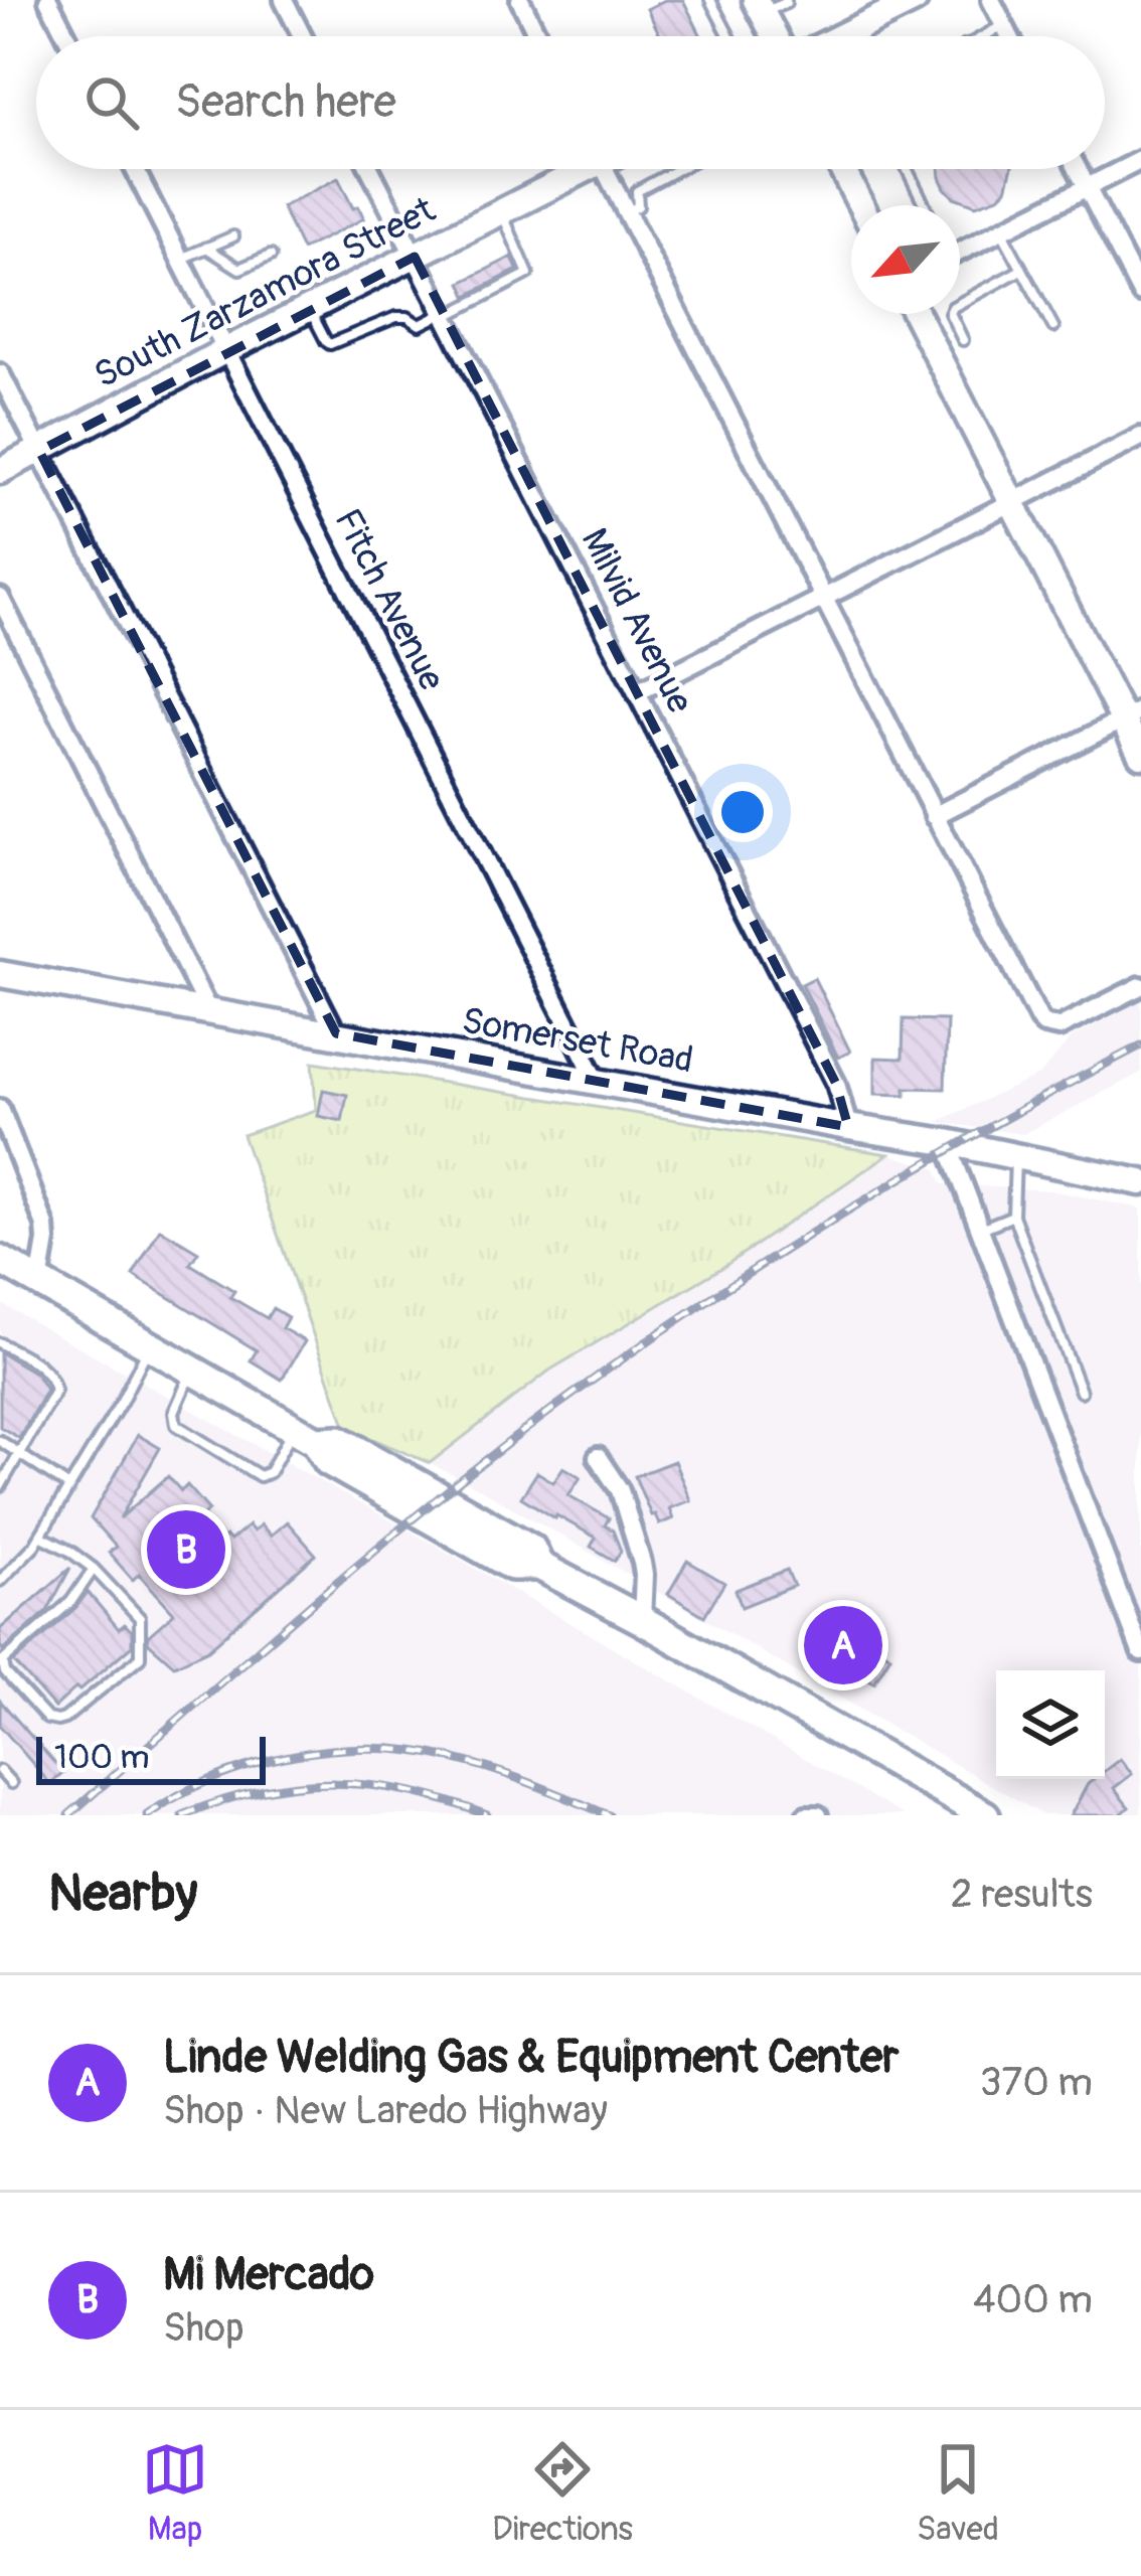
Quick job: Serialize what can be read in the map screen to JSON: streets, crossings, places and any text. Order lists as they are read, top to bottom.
{
  "streets": {
    "main road": ["South Zarzamora Street", "Somerset Road"],
    "street": ["Fitch Avenue", "Milvid Avenue"]
  },
  "crossings": [
    ["South Zarzamora Street", "Fitch Avenue"],
    ["South Zarzamora Street", "Milvid Avenue"],
    ["Fitch Avenue", "Somerset Road"],
    ["Milvid Avenue", "Somerset Road"]
  ],
  "scale_bar": "100 m",
  "north": "bottom left",
  "page": {
    "search": "Search here",
    "pins": ["B", "A"],
    "scale": "100 m",
    "heading": ["Nearby", "2 results"],
    "list": [
      {
        "mark": "A",
        "name": "Linde Welding Gas & Equipment Center",
        "note": "Shop · New Laredo Highway",
        "value": "370 m"
      },
      {
        "mark": "B",
        "name": "Mi Mercado",
        "note": "Shop",
        "value": "400 m"
      }
    ],
    "nav": ["Map", "Directions", "Saved"]
  }
}
